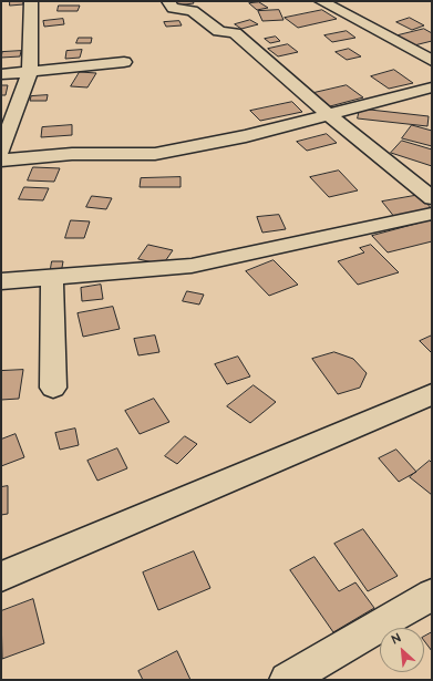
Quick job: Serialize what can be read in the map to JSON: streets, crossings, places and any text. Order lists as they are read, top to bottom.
{
  "north": "top left"
}
